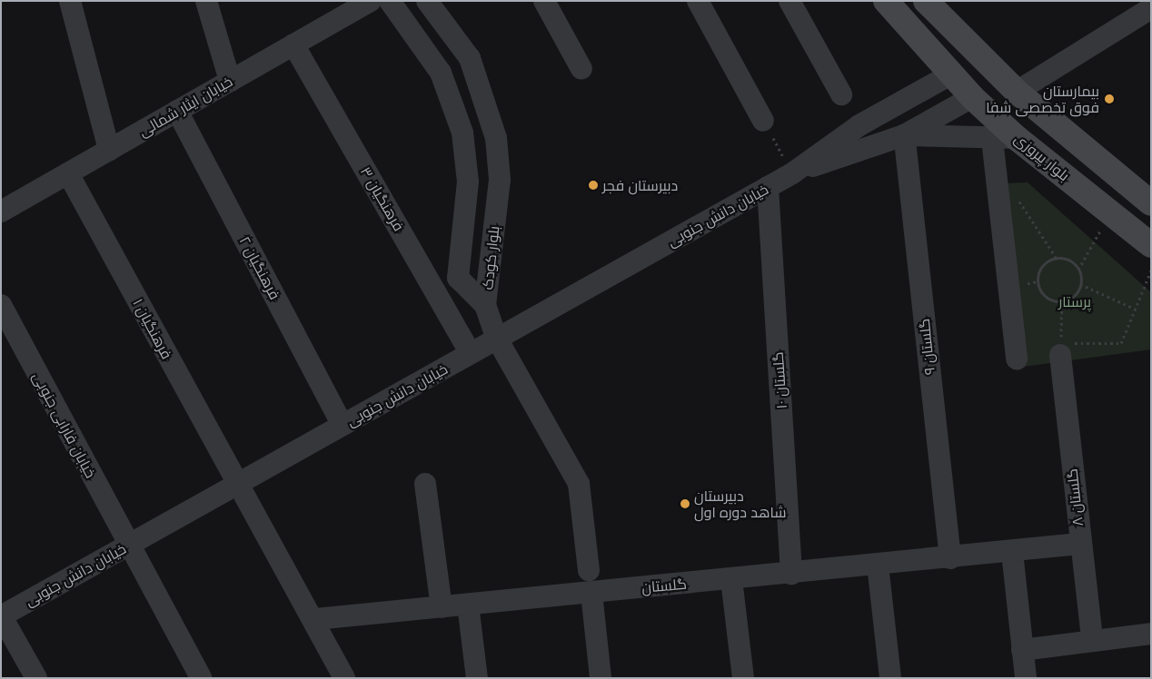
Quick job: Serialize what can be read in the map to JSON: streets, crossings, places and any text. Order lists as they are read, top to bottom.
{
  "streets": {
    "street": [
      "خیابان ایثار شمالی",
      "بلوار پیروزی",
      "فرهنگیان ۳",
      "خیابان دانش جنوبی",
      "بلوار کودک",
      "فرهنگیان ۲",
      "فرهنگیان ۱",
      "گلستان ۹",
      "گلستان ۱۰",
      "خیابان فارابی جنوبی",
      "گلستان ۸",
      "گلستان"
    ]
  },
  "crossings": [
    ["خیابان ایثار شمالی", "فرهنگیان ۳"],
    ["خیابان ایثار شمالی", "فرهنگیان ۲"],
    ["خیابان ایثار شمالی", "فرهنگیان ۱"],
    ["بلوار پیروزی", "خیابان دانش جنوبی"],
    ["فرهنگیان ۳", "خیابان دانش جنوبی"],
    ["خیابان دانش جنوبی", "فرهنگیان ۲"],
    ["خیابان دانش جنوبی", "فرهنگیان ۱"],
    ["خیابان دانش جنوبی", "گلستان ۹"],
    ["خیابان دانش جنوبی", "گلستان ۱۰"],
    ["خیابان دانش جنوبی", "خیابان فارابی جنوبی"],
    ["فرهنگیان ۱", "گلستان"],
    ["گلستان ۹", "گلستان"],
    ["گلستان ۱۰", "گلستان"],
    ["گلستان ۸", "گلستان"]
  ],
  "parks": ["پرستار"],
  "places": ["بیمارستان فوق تخصصی شفا", "دبیرستان فجر", "دبیرستان شاهد دوره اول"]
}
